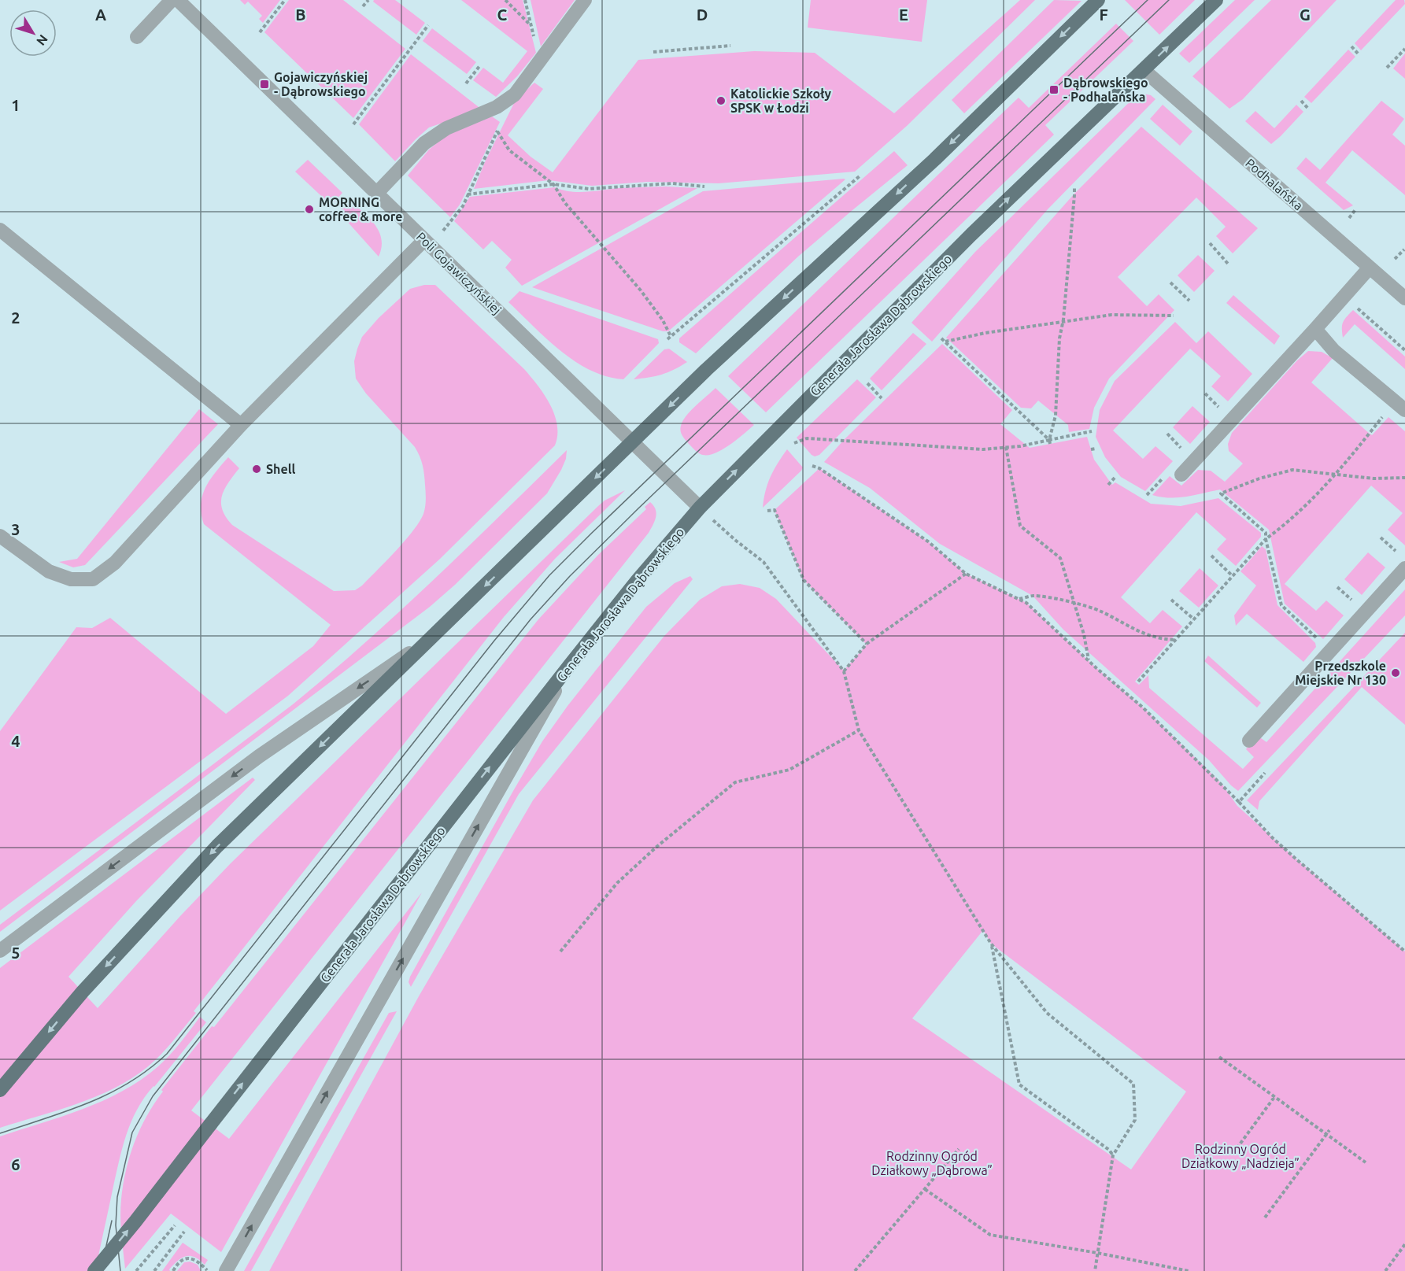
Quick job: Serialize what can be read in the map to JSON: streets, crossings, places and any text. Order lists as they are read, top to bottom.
{
  "streets": {
    "main road": ["Generała Jarosława Dąbrowskiego"],
    "street": ["Podhalańska", "Poli Gojawiczyńskiej"]
  },
  "crossings": [
    ["Podhalańska", "Generała Jarosława Dąbrowskiego"],
    ["Poli Gojawiczyńskiej", "Generała Jarosława Dąbrowskiego"]
  ],
  "parks": ["Rodzinny Ogród Działkowy „Nadzieja”", "Rodzinny Ogród Działkowy „Dąbrowa”"],
  "places": {
    "transit": ["Gojawiczyńskiej - Dąbrowskiego", "Dąbrowskiego - Podhalańska"],
    "other": [
      "Katolickie Szkoły SPSK w Łodzi",
      "MORNING coffee & more",
      "Shell",
      "Przedszkole Miejskie Nr 130"
    ]
  },
  "north": "bottom right",
  "grid": {
    "columns": [
      "A",
      "B",
      "C",
      "D",
      "E",
      "F",
      "G"
    ],
    "rows": [
      "1",
      "2",
      "3",
      "4",
      "5",
      "6"
    ]
  }
}
